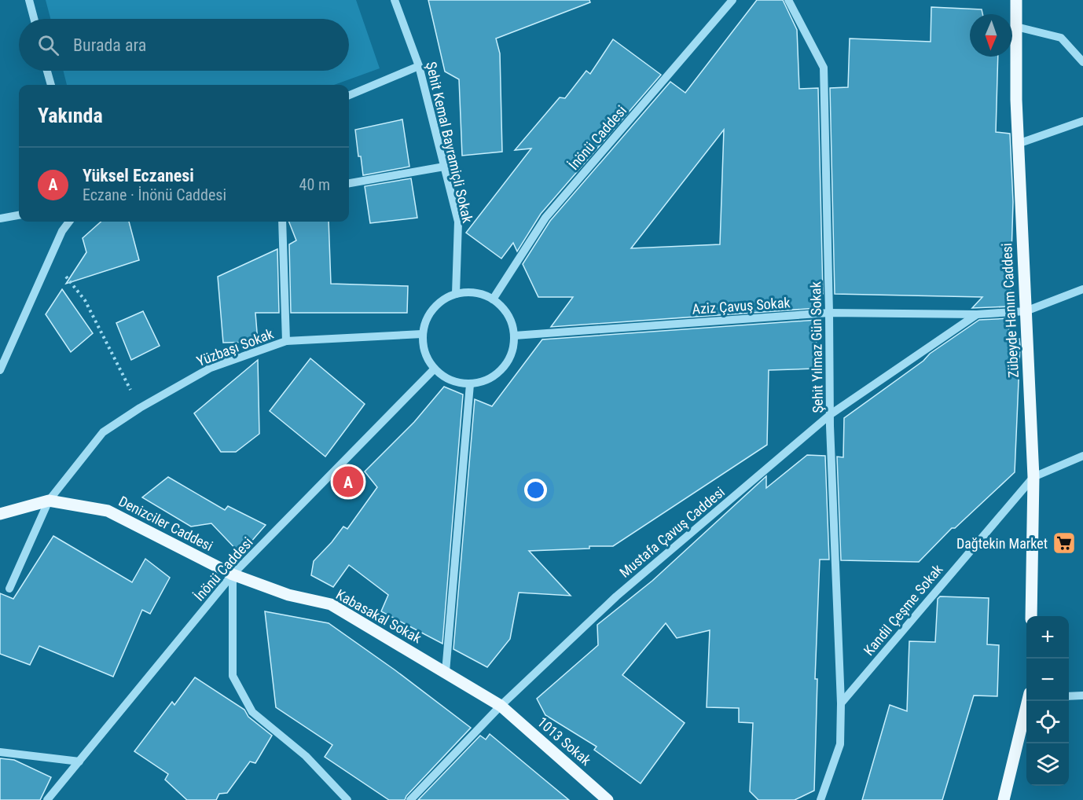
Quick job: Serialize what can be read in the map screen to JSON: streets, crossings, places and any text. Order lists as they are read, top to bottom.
{
  "streets": {
    "main road": [
      "Zübeyde Hanım Caddesi",
      "Denizciler Caddesi",
      "Kabasakal Sokak",
      "1013 Sokak"
    ],
    "street": [
      "İnönü Caddesi",
      "Şehit Kemal Bayramiçli Sokak",
      "Aziz Çavuş Sokak",
      "Yüzbaşı Sokak",
      "Şehit Yılmaz Gün Sokak",
      "Mustafa Çavuş Caddesi",
      "Kandil Çeşme Sokak"
    ]
  },
  "crossings": [
    ["İnönü Caddesi", "Şehit Kemal Bayramiçli Sokak"],
    ["İnönü Caddesi", "Aziz Çavuş Sokak"],
    ["İnönü Caddesi", "Yüzbaşı Sokak"],
    ["İnönü Caddesi", "Denizciler Caddesi"],
    ["İnönü Caddesi", "Kabasakal Sokak"],
    ["Şehit Kemal Bayramiçli Sokak", "Aziz Çavuş Sokak"],
    ["Şehit Kemal Bayramiçli Sokak", "Yüzbaşı Sokak"],
    ["Aziz Çavuş Sokak", "Zübeyde Hanım Caddesi"],
    ["Aziz Çavuş Sokak", "Yüzbaşı Sokak"],
    ["Aziz Çavuş Sokak", "Şehit Yılmaz Gün Sokak"],
    ["Aziz Çavuş Sokak", "Mustafa Çavuş Caddesi"],
    ["Zübeyde Hanım Caddesi", "Kandil Çeşme Sokak"],
    ["Yüzbaşı Sokak", "Denizciler Caddesi"],
    ["Şehit Yılmaz Gün Sokak", "Mustafa Çavuş Caddesi"],
    ["Şehit Yılmaz Gün Sokak", "Kandil Çeşme Sokak"],
    ["Denizciler Caddesi", "Kabasakal Sokak"],
    ["Mustafa Çavuş Caddesi", "Kabasakal Sokak"],
    ["Mustafa Çavuş Caddesi", "1013 Sokak"],
    ["Kabasakal Sokak", "1013 Sokak"]
  ],
  "places": {
    "supermarket": ["Dağtekin Market"]
  },
  "north": "bottom",
  "page": {
    "search": "Burada ara",
    "heading": "Yakında",
    "list": [
      {
        "mark": "A",
        "name": "Yüksel Eczanesi",
        "note": "Eczane · İnönü Caddesi",
        "value": "40 m"
      }
    ],
    "pins": "A",
    "map_buttons": ["+", "−"]
  }
}
